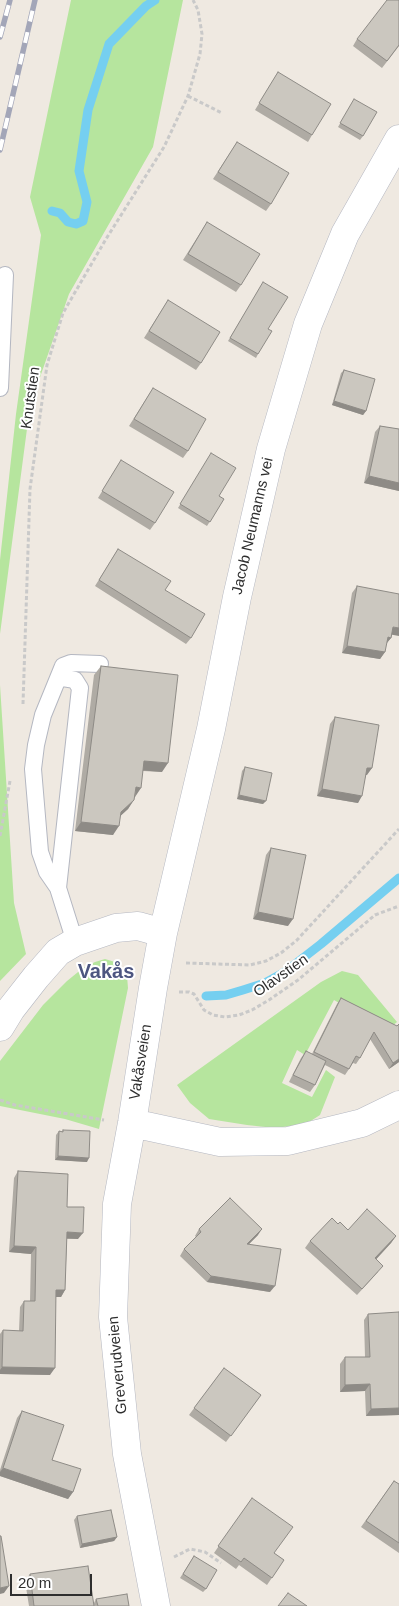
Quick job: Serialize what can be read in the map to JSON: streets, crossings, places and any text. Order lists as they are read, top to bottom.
{
  "streets": {
    "street": ["Jacob Neumanns vei", "Vakåsveien", "Greverudveien"],
    "path": ["Knutstien", "Olavstien"]
  },
  "crossings": [
    ["Jacob Neumanns vei", "Vakåsveien"],
    ["Vakåsveien", "Greverudveien"]
  ],
  "districts": ["Vakås"],
  "scale_bar": "20 m"
}
